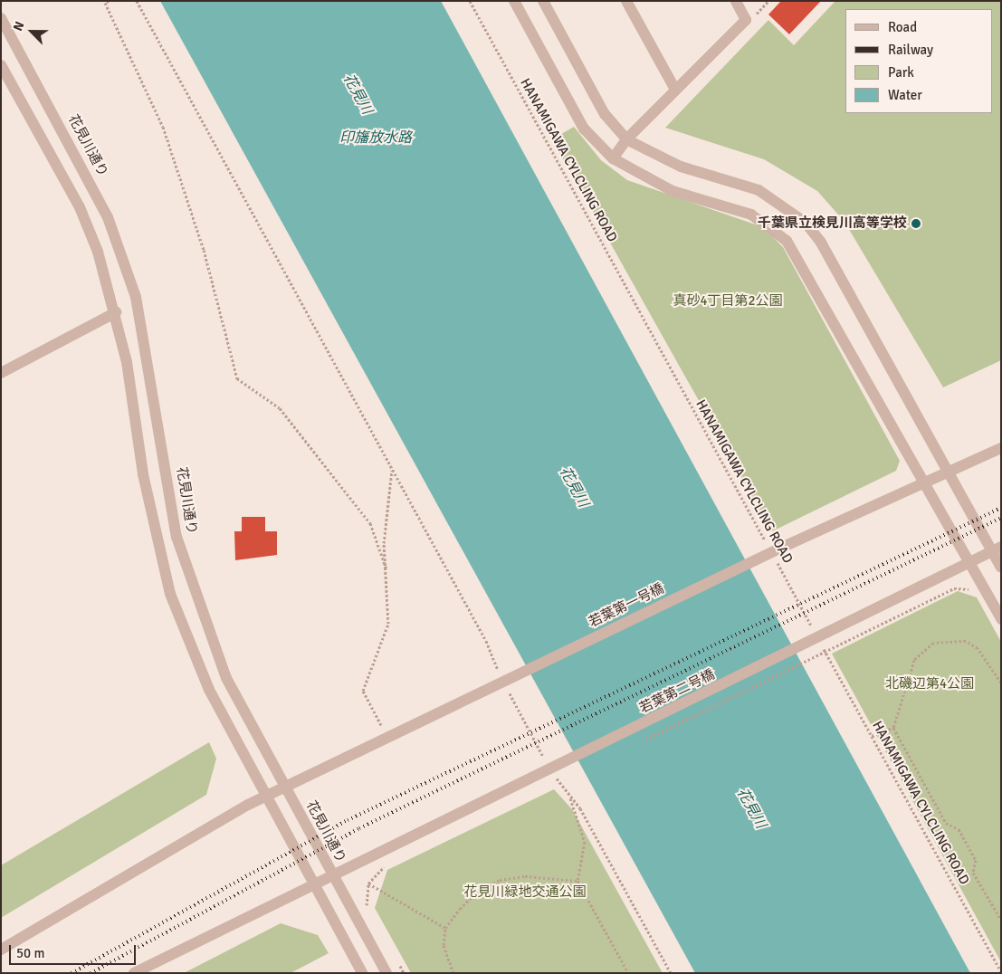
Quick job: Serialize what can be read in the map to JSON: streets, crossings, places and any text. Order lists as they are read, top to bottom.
{
  "streets": {
    "street": ["花見川通り", "若葉第一号橋", "若葉第二号橋"],
    "path": ["HANAMIGAWA CYLCLING ROAD"]
  },
  "crossings": [
    ["花見川通り", "若葉第一号橋"],
    ["花見川通り", "若葉第二号橋"],
    ["HANAMIGAWA CYLCLING ROAD", "若葉第一号橋"],
    ["HANAMIGAWA CYLCLING ROAD", "若葉第二号橋"]
  ],
  "water": ["花見川", "印旛放水路"],
  "parks": ["真砂4丁目第2公園", "北磯辺第4公園", "花見川緑地交通公園"],
  "places": ["千葉県立検見川高等学校"],
  "legend": [
    "Road",
    "Railway",
    "Park",
    "Water"
  ],
  "scale_bar": "50 m",
  "north": "top left"
}
